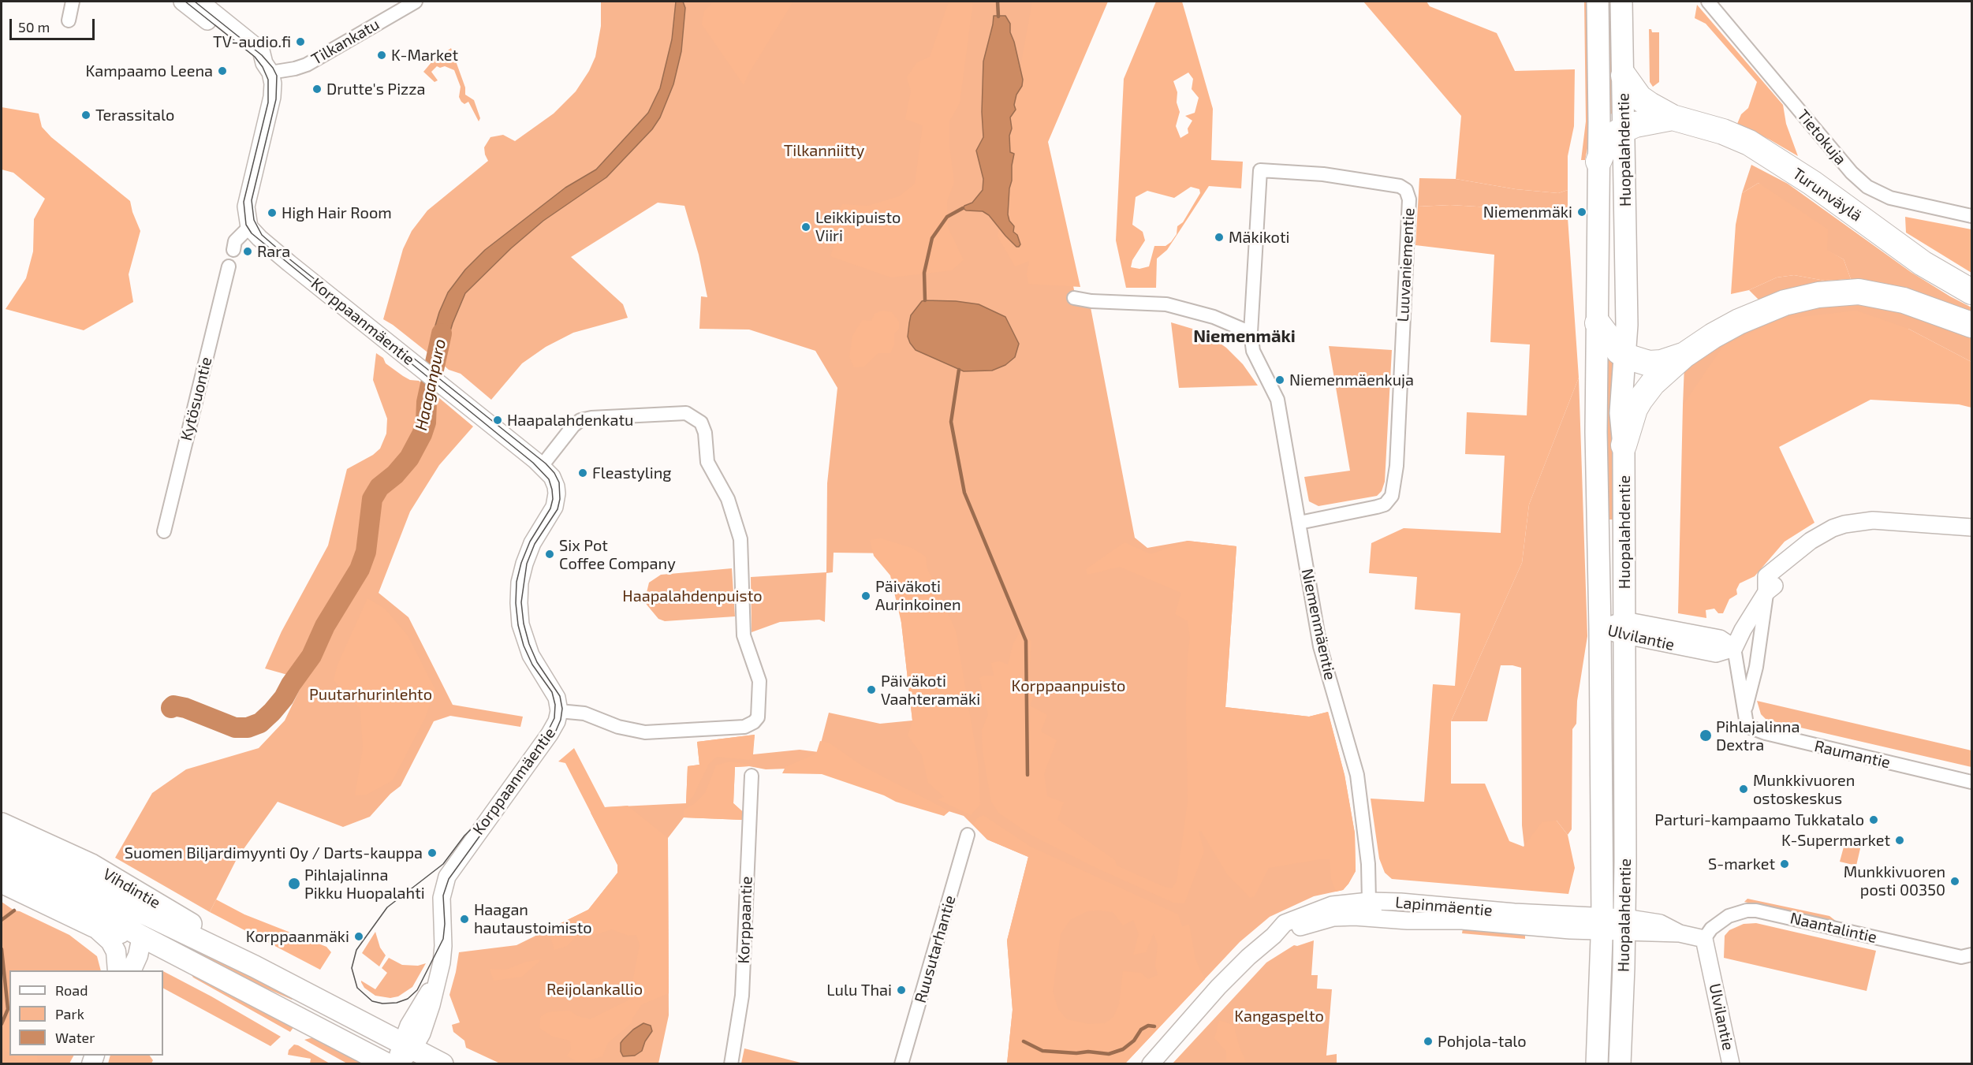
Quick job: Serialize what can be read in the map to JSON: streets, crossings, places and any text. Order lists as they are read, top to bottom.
{
  "streets": {
    "highway": ["Turunväylä"],
    "main road": ["Huopalahdentie", "Vihdintie"],
    "street": [
      "Tilkankatu",
      "Tietokuja",
      "Luuvaniementie",
      "Korppaanmäentie",
      "Kytösuontie",
      "Niemenmäentie",
      "Ulvilantie",
      "Raumantie",
      "Lapinmäentie",
      "Korppaantie",
      "Naantalintie",
      "Ruusutarhantie"
    ]
  },
  "crossings": [
    ["Huopalahdentie", "Ulvilantie"],
    ["Huopalahdentie", "Lapinmäentie"],
    ["Luuvaniementie", "Niemenmäentie"],
    ["Korppaanmäentie", "Vihdintie"],
    ["Niemenmäentie", "Lapinmäentie"],
    ["Ulvilantie", "Raumantie"],
    ["Ulvilantie", "Naantalintie"]
  ],
  "districts": ["Niemenmäki"],
  "water": ["Haaganpuro"],
  "parks": [
    "Tilkanniitty",
    "Haapalahdenpuisto",
    "Korppaanpuisto",
    "Puutarhurinlehto",
    "Reijolankallio",
    "Kangaspelto"
  ],
  "places": [
    "TV-audio.fi",
    "K-Market",
    "Kampaamo Leena",
    "Drutte's Pizza",
    "Terassitalo",
    "Niemenmäki",
    "High Hair Room",
    "Leikkipuisto Viiri",
    "Mäkikoti",
    "Rara",
    "Niemenmäenkuja",
    "Haapalahdenkatu",
    "Fleastyling",
    "Six Pot Coffee Company",
    "Päiväkoti Aurinkoinen",
    "Päiväkoti Vaahteramäki",
    "Pihlajalinna Dextra",
    "Munkkivuoren ostoskeskus",
    "Parturi-kampaamo Tukkatalo",
    "K-Supermarket",
    "Suomen Biljardimyynti Oy / Darts-kauppa",
    "S-market",
    "Munkkivuoren posti 00350",
    "Pihlajalinna Pikku Huopalahti",
    "Haagan hautaustoimisto",
    "Korppaanmäki",
    "Lulu Thai",
    "Pohjola-talo"
  ],
  "legend": ["Road", "Park", "Water"],
  "scale_bar": "50 m"
}
